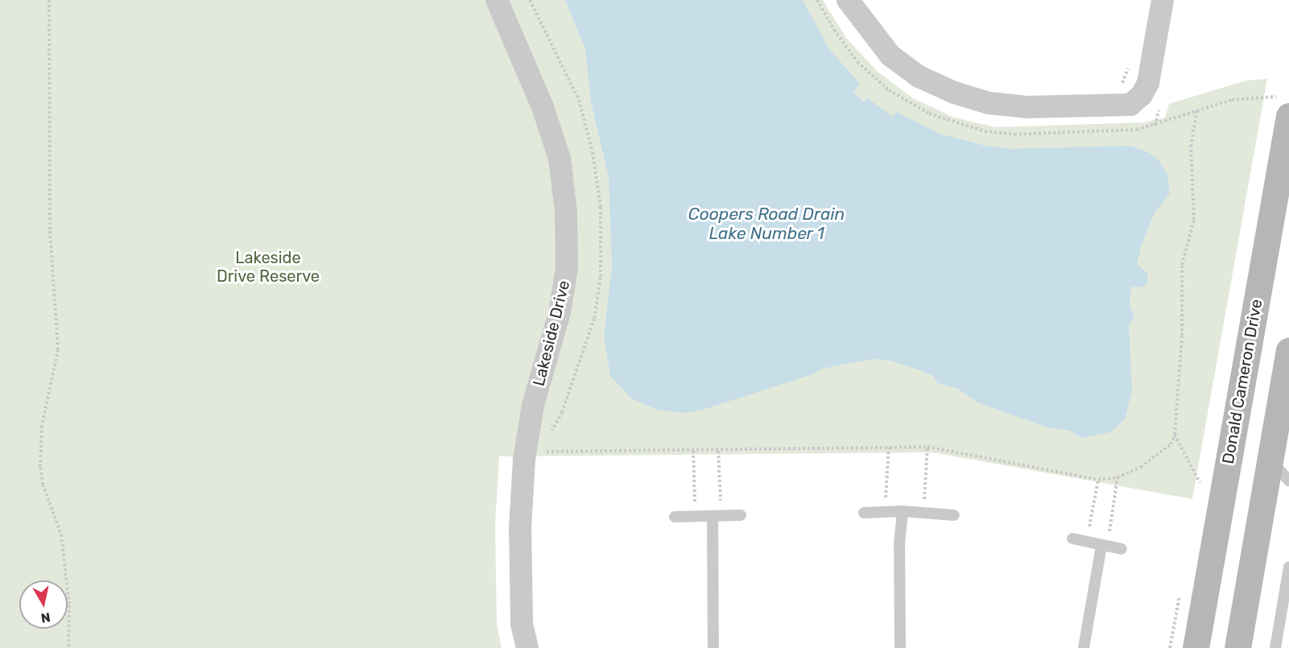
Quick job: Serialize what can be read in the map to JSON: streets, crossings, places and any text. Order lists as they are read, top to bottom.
{
  "streets": {
    "street": ["Lakeside Drive", "Donald Cameron Drive"]
  },
  "water": ["Coopers Road Drain Lake Number 1"],
  "parks": ["Lakeside Drive Reserve"],
  "north": "bottom"
}
